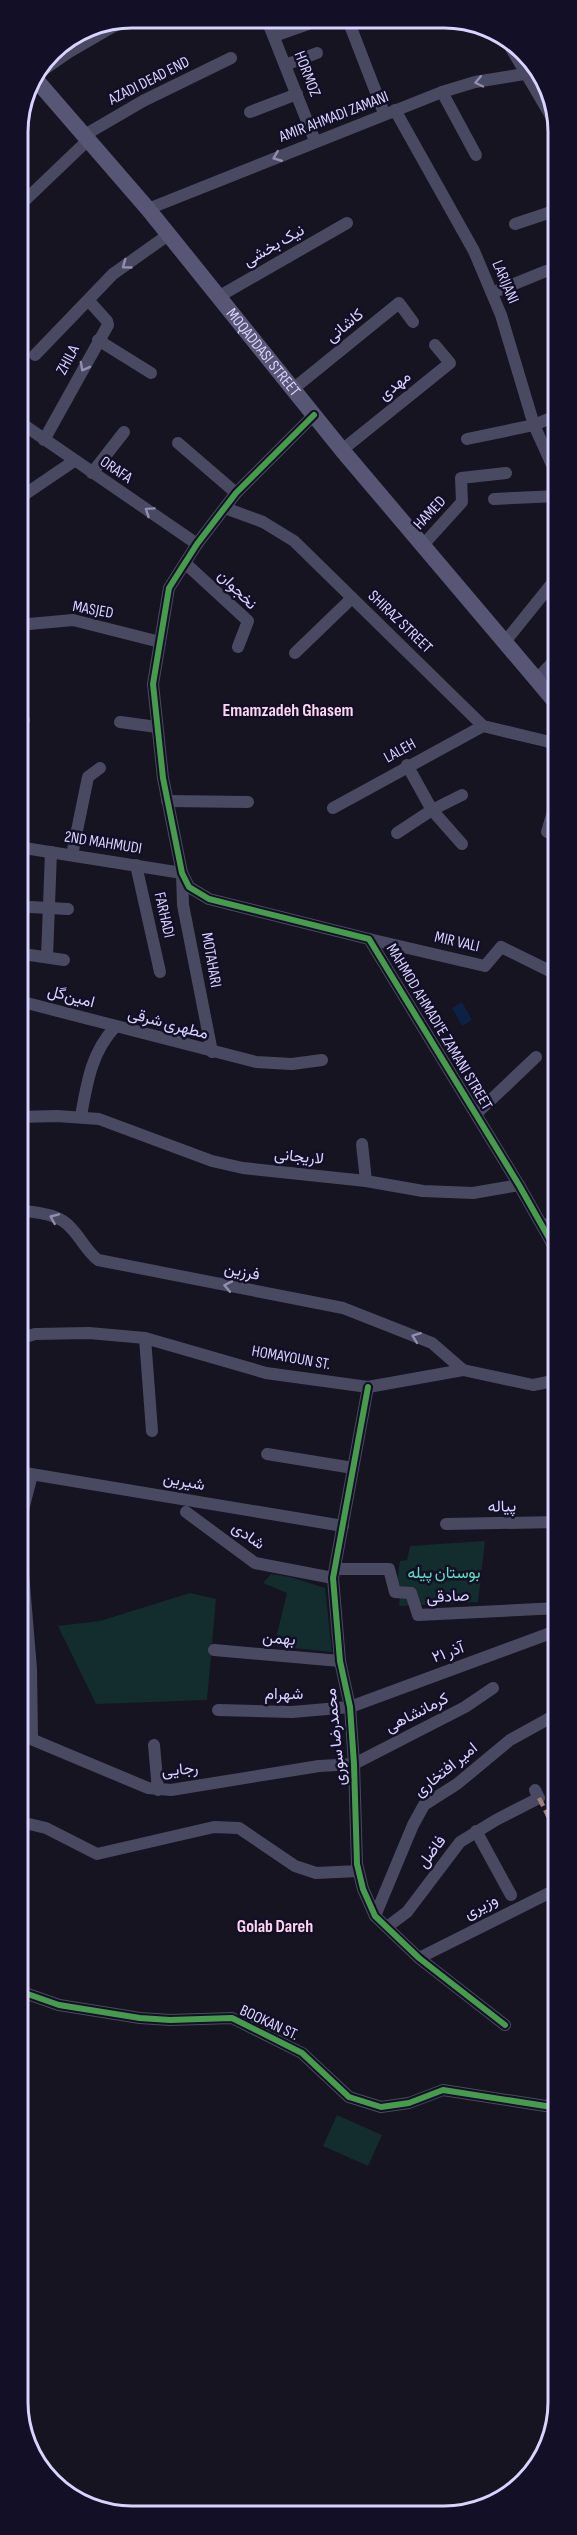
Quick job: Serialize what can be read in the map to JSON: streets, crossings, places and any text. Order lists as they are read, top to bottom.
{
  "streets": {
    "main road": ["MOQADDASI STREET"],
    "street": [
      "HORMOZ",
      "AZADI DEAD END",
      "AMIR AHMADI ZAMANI",
      "نیک بخشی",
      "LARIJANI",
      "کاشانی",
      "ZHILA",
      "مهدی",
      "ORAFA",
      "HAMED",
      "نخجوان",
      "MASJED",
      "SHIRAZ STREET",
      "LALEH",
      "2ND MAHMUDI",
      "FARHADI",
      "MIR VALI",
      "MOTAHARI",
      "امین‌گل",
      "مطهری شرقی",
      "MAHMOD AHMADI'E ZAMANI STREET",
      "لاریجانی",
      "فرزین",
      "HOMAYOUN ST.",
      "شیرین",
      "پیاله",
      "شادی",
      "صادقی",
      "بهمن",
      "۲۱ آذر",
      "شهرام",
      "کرمانشاهی",
      "محمدرضا سوری",
      "رجایی",
      "امیر افتخاری",
      "فاضل",
      "وزیری",
      "BOOKAN ST."
    ]
  },
  "crossings": [
    ["HORMOZ", "AMIR AHMADI ZAMANI"],
    ["AZADI DEAD END", "MOQADDASI STREET"],
    ["AMIR AHMADI ZAMANI", "LARIJANI"],
    ["AMIR AHMADI ZAMANI", "MOQADDASI STREET"],
    ["نیک بخشی", "MOQADDASI STREET"],
    ["کاشانی", "MOQADDASI STREET"],
    ["MOQADDASI STREET", "ZHILA"],
    ["MOQADDASI STREET", "مهدی"],
    ["MOQADDASI STREET", "HAMED"],
    ["ZHILA", "ORAFA"],
    ["SHIRAZ STREET", "LALEH"],
    ["2ND MAHMUDI", "FARHADI"],
    ["2ND MAHMUDI", "MOTAHARI"],
    ["2ND MAHMUDI", "MAHMOD AHMADI'E ZAMANI STREET"],
    ["MIR VALI", "MAHMOD AHMADI'E ZAMANI STREET"],
    ["MOTAHARI", "مطهری شرقی"],
    ["MOTAHARI", "MAHMOD AHMADI'E ZAMANI STREET"],
    ["امین‌گل", "مطهری شرقی"],
    ["MAHMOD AHMADI'E ZAMANI STREET", "لاریجانی"],
    ["فرزین", "HOMAYOUN ST."],
    ["HOMAYOUN ST.", "محمدرضا سوری"],
    ["شیرین", "محمدرضا سوری"],
    ["شادی", "صادقی"],
    ["شادی", "محمدرضا سوری"],
    ["صادقی", "محمدرضا سوری"],
    ["بهمن", "محمدرضا سوری"],
    ["۲۱ آذر", "شهرام"],
    ["۲۱ آذر", "محمدرضا سوری"],
    ["شهرام", "محمدرضا سوری"],
    ["کرمانشاهی", "محمدرضا سوری"],
    ["کرمانشاهی", "رجایی"],
    ["محمدرضا سوری", "رجایی"],
    ["محمدرضا سوری", "امیر افتخاری"],
    ["محمدرضا سوری", "فاضل"],
    ["محمدرضا سوری", "وزیری"]
  ],
  "one_way": ["AMIR AHMADI ZAMANI", "فرزین"],
  "districts": ["Emamzadeh Ghasem", "Golab Dareh"],
  "parks": ["بوستان پیله"]
}
